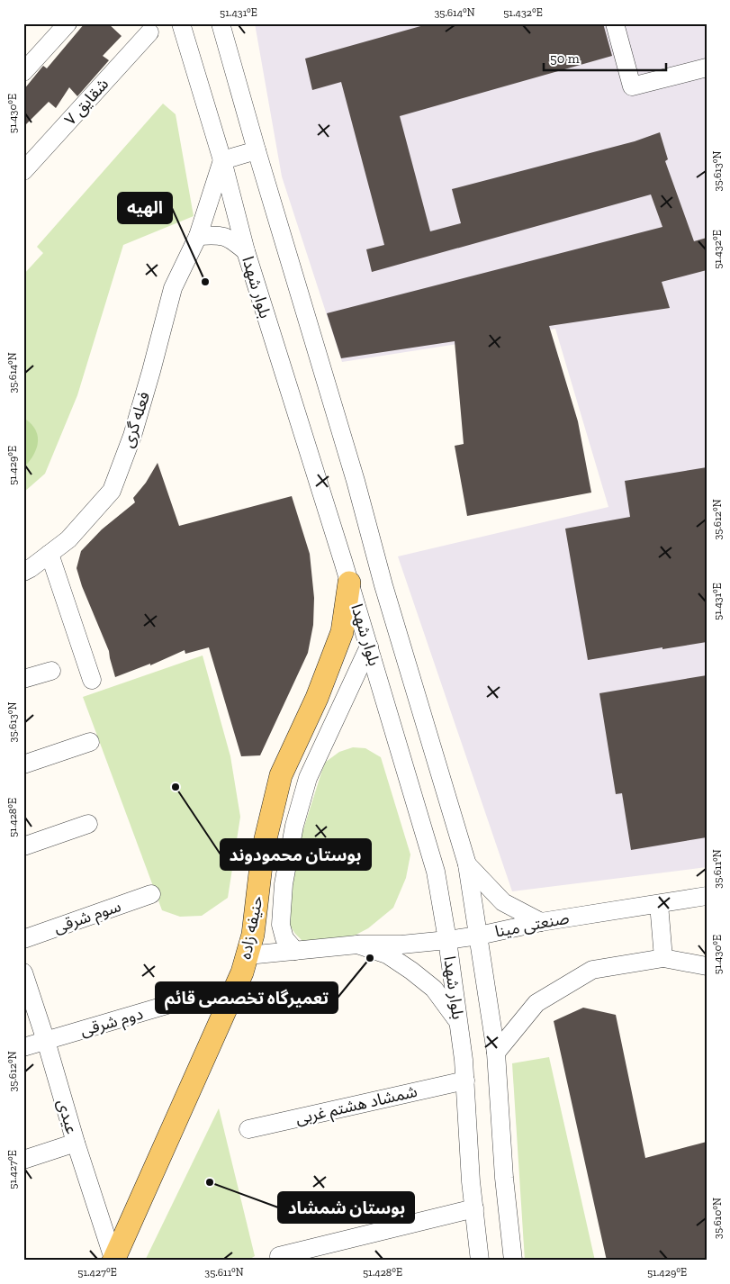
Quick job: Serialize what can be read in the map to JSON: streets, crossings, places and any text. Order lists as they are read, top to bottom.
{
  "streets": {
    "main road": ["حنیفه زاده"],
    "street": [
      "شقایق ۷",
      "بلوار شهدا",
      "فعله گری",
      "سوم شرقی",
      "صنعتی مینا",
      "دوم شرقی",
      "شمشاد هشتم غربی",
      "عیدی"
    ]
  },
  "crossings": [
    ["بلوار شهدا", "فعله گری"],
    ["بلوار شهدا", "صنعتی مینا"],
    ["بلوار شهدا", "حنیفه زاده"],
    ["بلوار شهدا", "شمشاد هشتم غربی"],
    ["صنعتی مینا", "حنیفه زاده"],
    ["حنیفه زاده", "عیدی"],
    ["دوم شرقی", "عیدی"]
  ],
  "places": [
    "الهیه",
    "بوستان محمودوند",
    "تعمیرگاه تخصصی قائم",
    "بوستان شمشاد"
  ],
  "scale_bar": "50 m",
  "coordinates": [
    "51.431°E",
    "35.614°N",
    "51.432°E",
    "51.430°E",
    "35.613°N",
    "51.429°E",
    "35.612°N",
    "51.428°E",
    "35.611°N",
    "51.427°E",
    "35.610°N"
  ]
}
